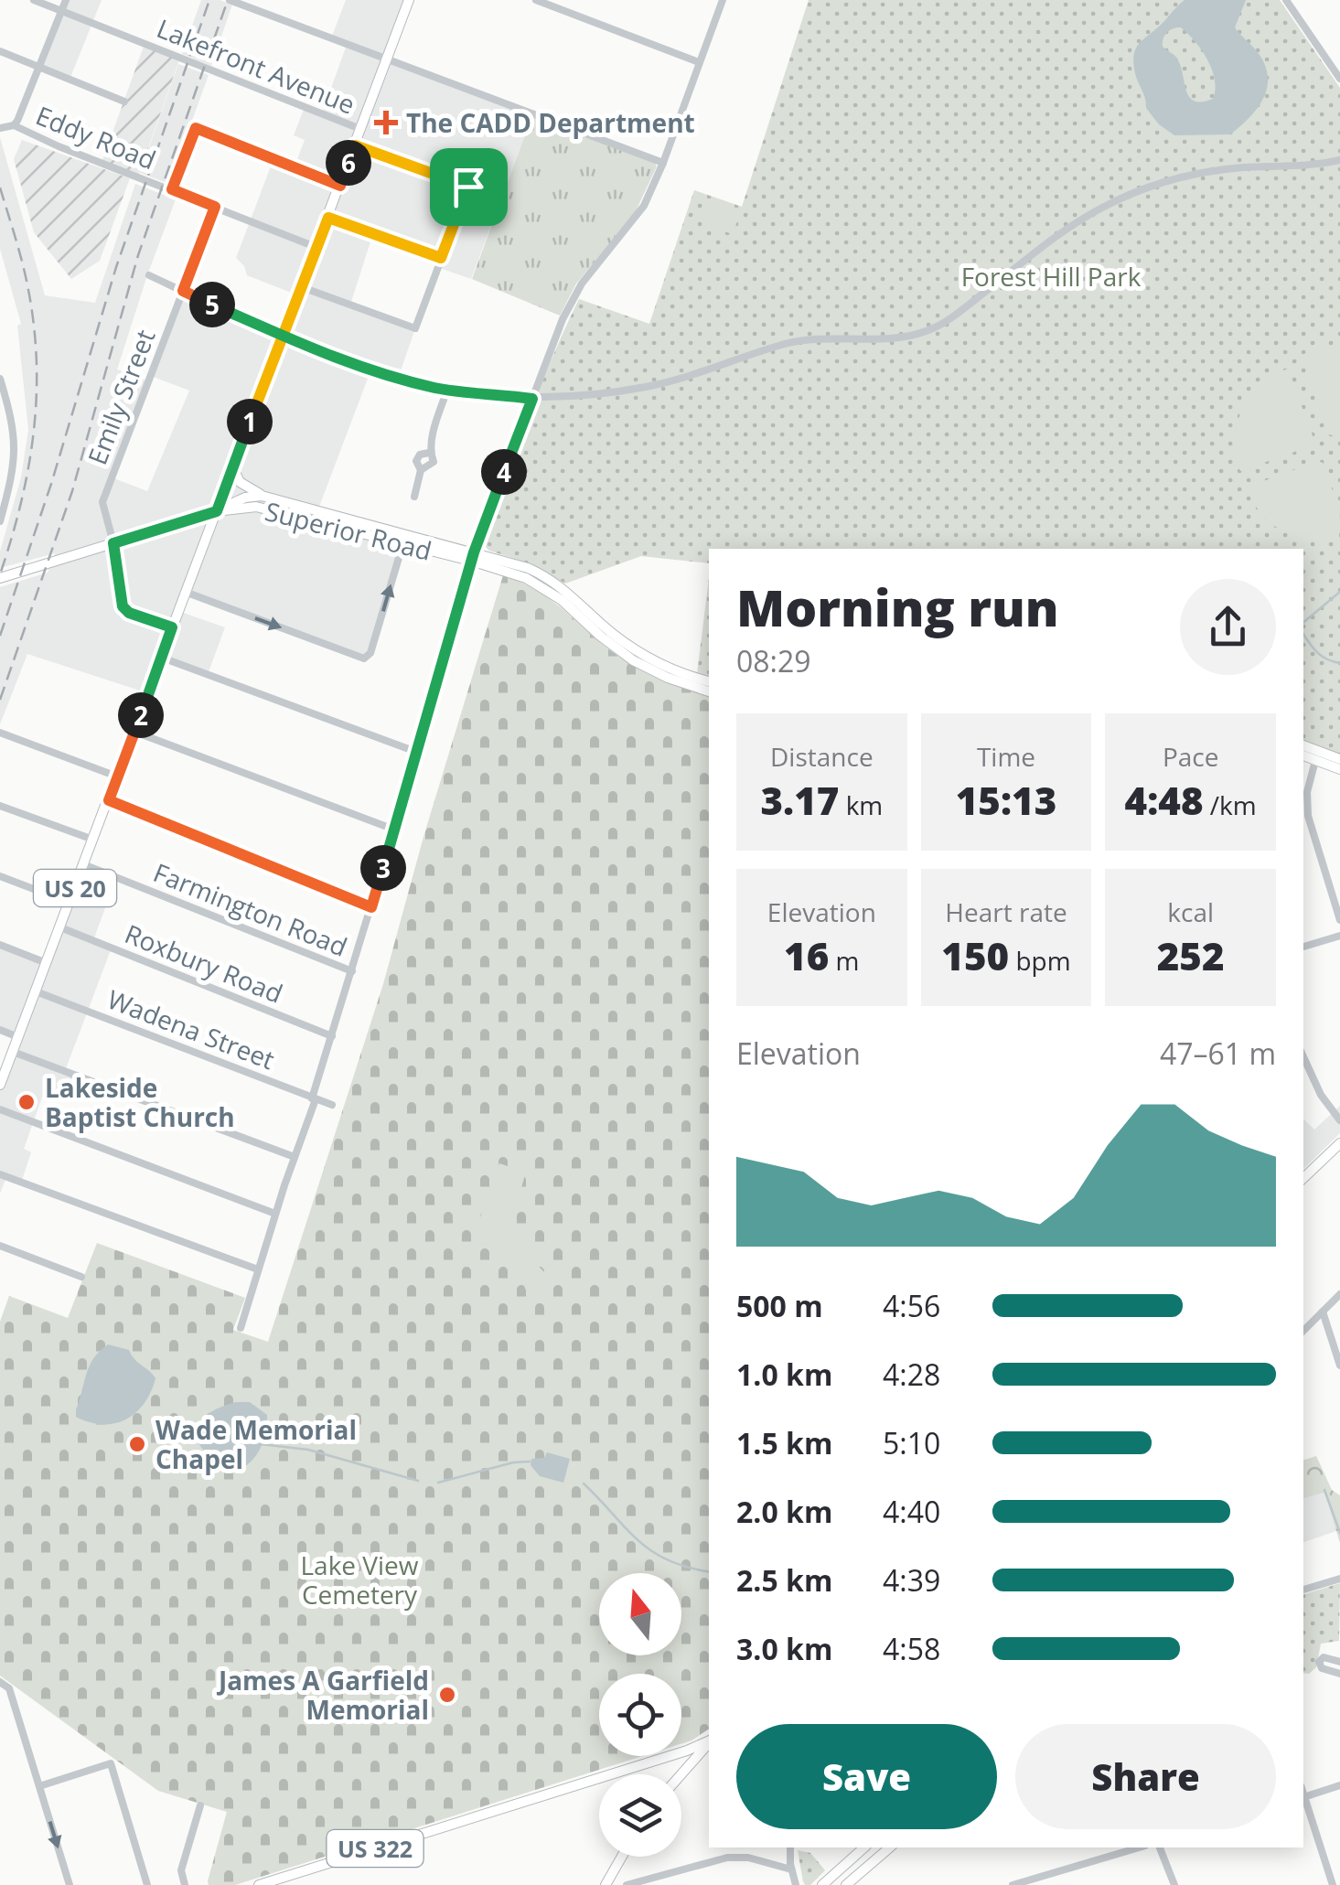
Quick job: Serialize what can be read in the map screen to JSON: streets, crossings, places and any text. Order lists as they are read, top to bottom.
{
  "streets": {
    "main road": ["Superior Road", "US 20", "US 322"],
    "street": [
      "Lakefront Avenue",
      "Eddy Road",
      "Emily Street",
      "Farmington Road",
      "Roxbury Road",
      "Wadena Street"
    ]
  },
  "crossings": [
    ["Eddy Road", "Emily Street"],
    ["Emily Street", "US 20"],
    ["Superior Road", "US 20"],
    ["US 20", "Farmington Road"],
    ["US 20", "Roxbury Road"],
    ["US 20", "Wadena Street"]
  ],
  "parks": ["Forest Hill Park", "Lake View Cemetery"],
  "places": {
    "health": ["The CADD Department"],
    "other": ["Lakeside Baptist Church", "Wade Memorial Chapel", "James A Garfield Memorial"]
  },
  "north": "top",
  "page": {
    "pins": [
      "6",
      "5",
      "1",
      "4",
      "2",
      "3"
    ],
    "heading": ["Morning run", "08:29"],
    "stats": [
      ["Distance", "3.17 km"],
      ["Time", "15:13"],
      ["Pace", "4:48 /km"],
      ["Elevation", "16 m"],
      ["Heart rate", "150 bpm"],
      ["kcal", "252"]
    ],
    "chart": ["Elevation", "47–61 m"],
    "list": [
      {
        "name": "500 m",
        "note": "4:56"
      },
      {
        "name": "1.0 km",
        "note": "4:28"
      },
      {
        "name": "1.5 km",
        "note": "5:10"
      },
      {
        "name": "2.0 km",
        "note": "4:40"
      },
      {
        "name": "2.5 km",
        "note": "4:39"
      },
      {
        "name": "3.0 km",
        "note": "4:58"
      }
    ],
    "buttons": ["Save", "Share"]
  }
}
